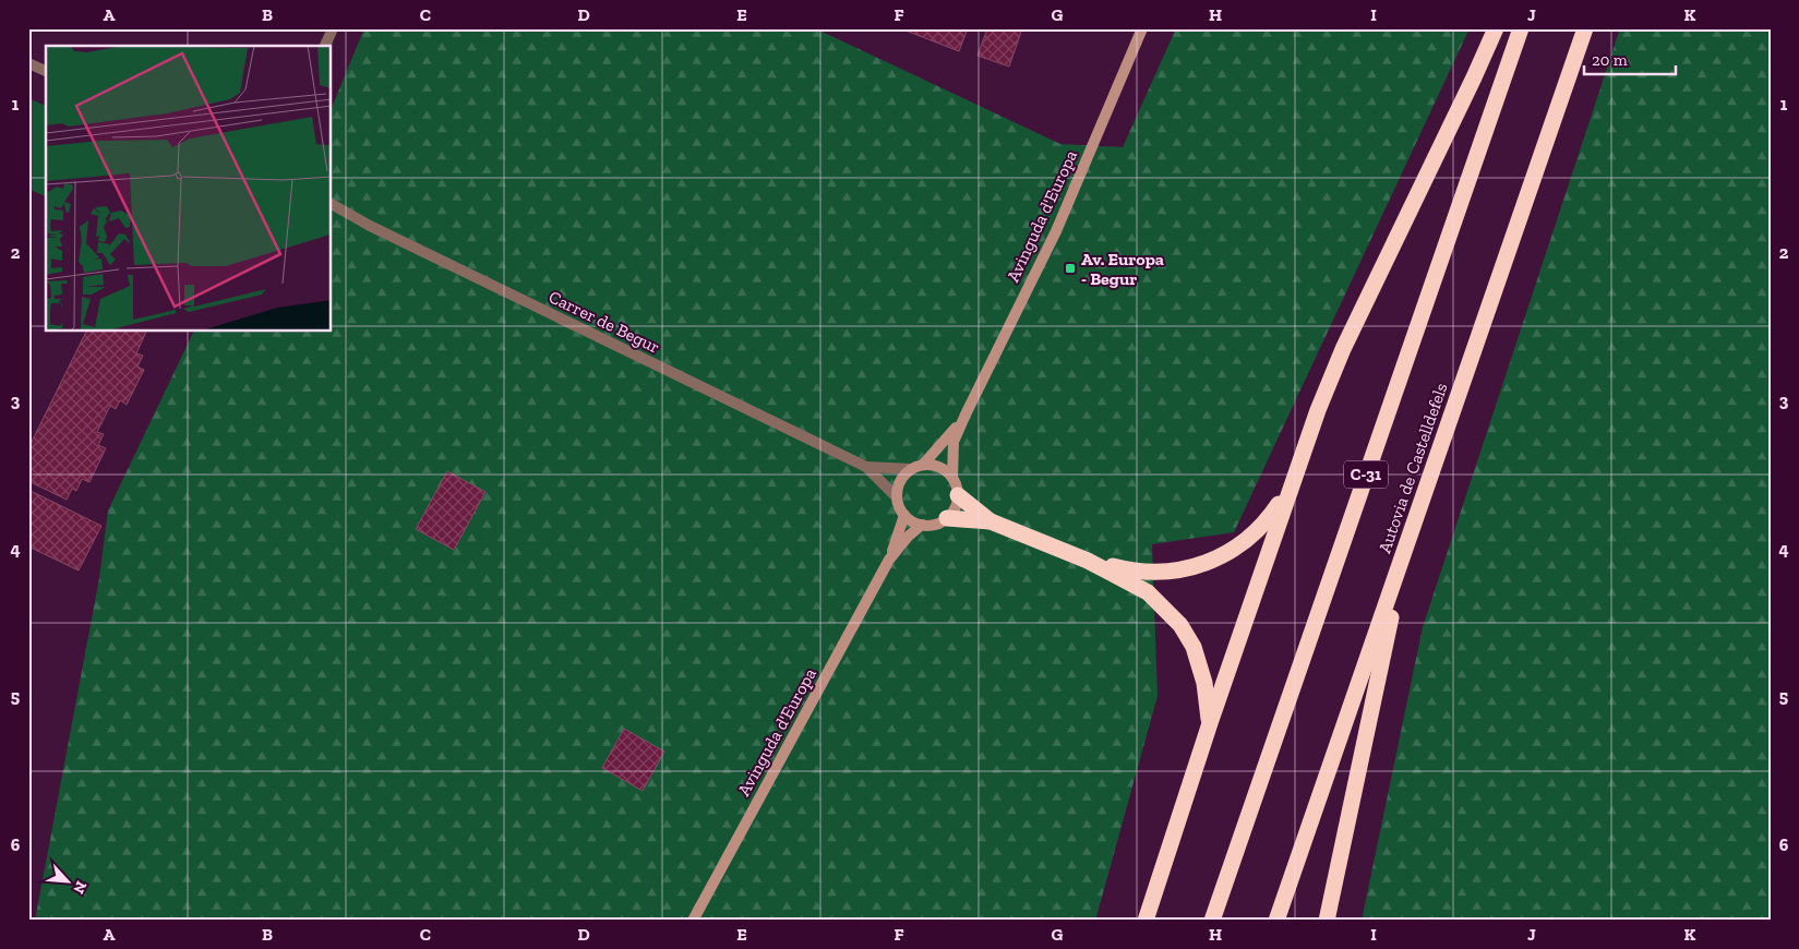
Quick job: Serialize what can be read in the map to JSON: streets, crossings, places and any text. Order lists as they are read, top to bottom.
{
  "streets": {
    "highway": ["Autovia de Castelldefels", "C-31"],
    "street": ["Avinguda d'Europa", "Carrer de Begur"]
  },
  "crossings": [
    ["Avinguda d'Europa", "Carrer de Begur"]
  ],
  "places": {
    "transit": ["Av. Europa - Begur"]
  },
  "scale_bar": "20 m",
  "north": "bottom right",
  "grid": {
    "columns": [
      "A",
      "B",
      "C",
      "D",
      "E",
      "F",
      "G",
      "H",
      "I",
      "J",
      "K"
    ],
    "rows": [
      "1",
      "2",
      "3",
      "4",
      "5",
      "6"
    ]
  }
}
